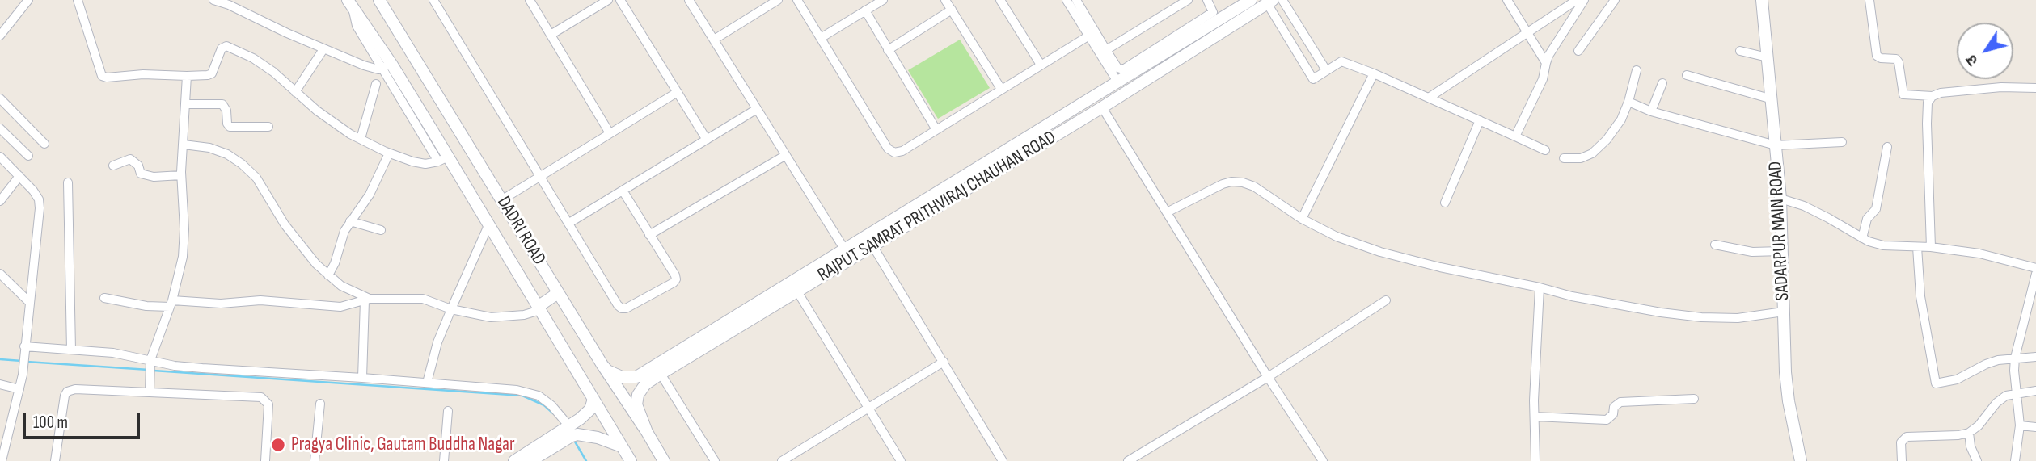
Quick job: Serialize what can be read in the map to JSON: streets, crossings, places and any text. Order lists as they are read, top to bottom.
{
  "streets": {
    "street": ["RAJPUT SAMRAT PRITHVIRAJ CHAUHAN ROAD", "DADRI ROAD", "SADARPUR MAIN ROAD"]
  },
  "crossings": [
    ["RAJPUT SAMRAT PRITHVIRAJ CHAUHAN ROAD", "DADRI ROAD"]
  ],
  "places": ["Pragya Clinic, Gautam Buddha Nagar"],
  "scale_bar": "100 m",
  "north": "bottom left"
}
